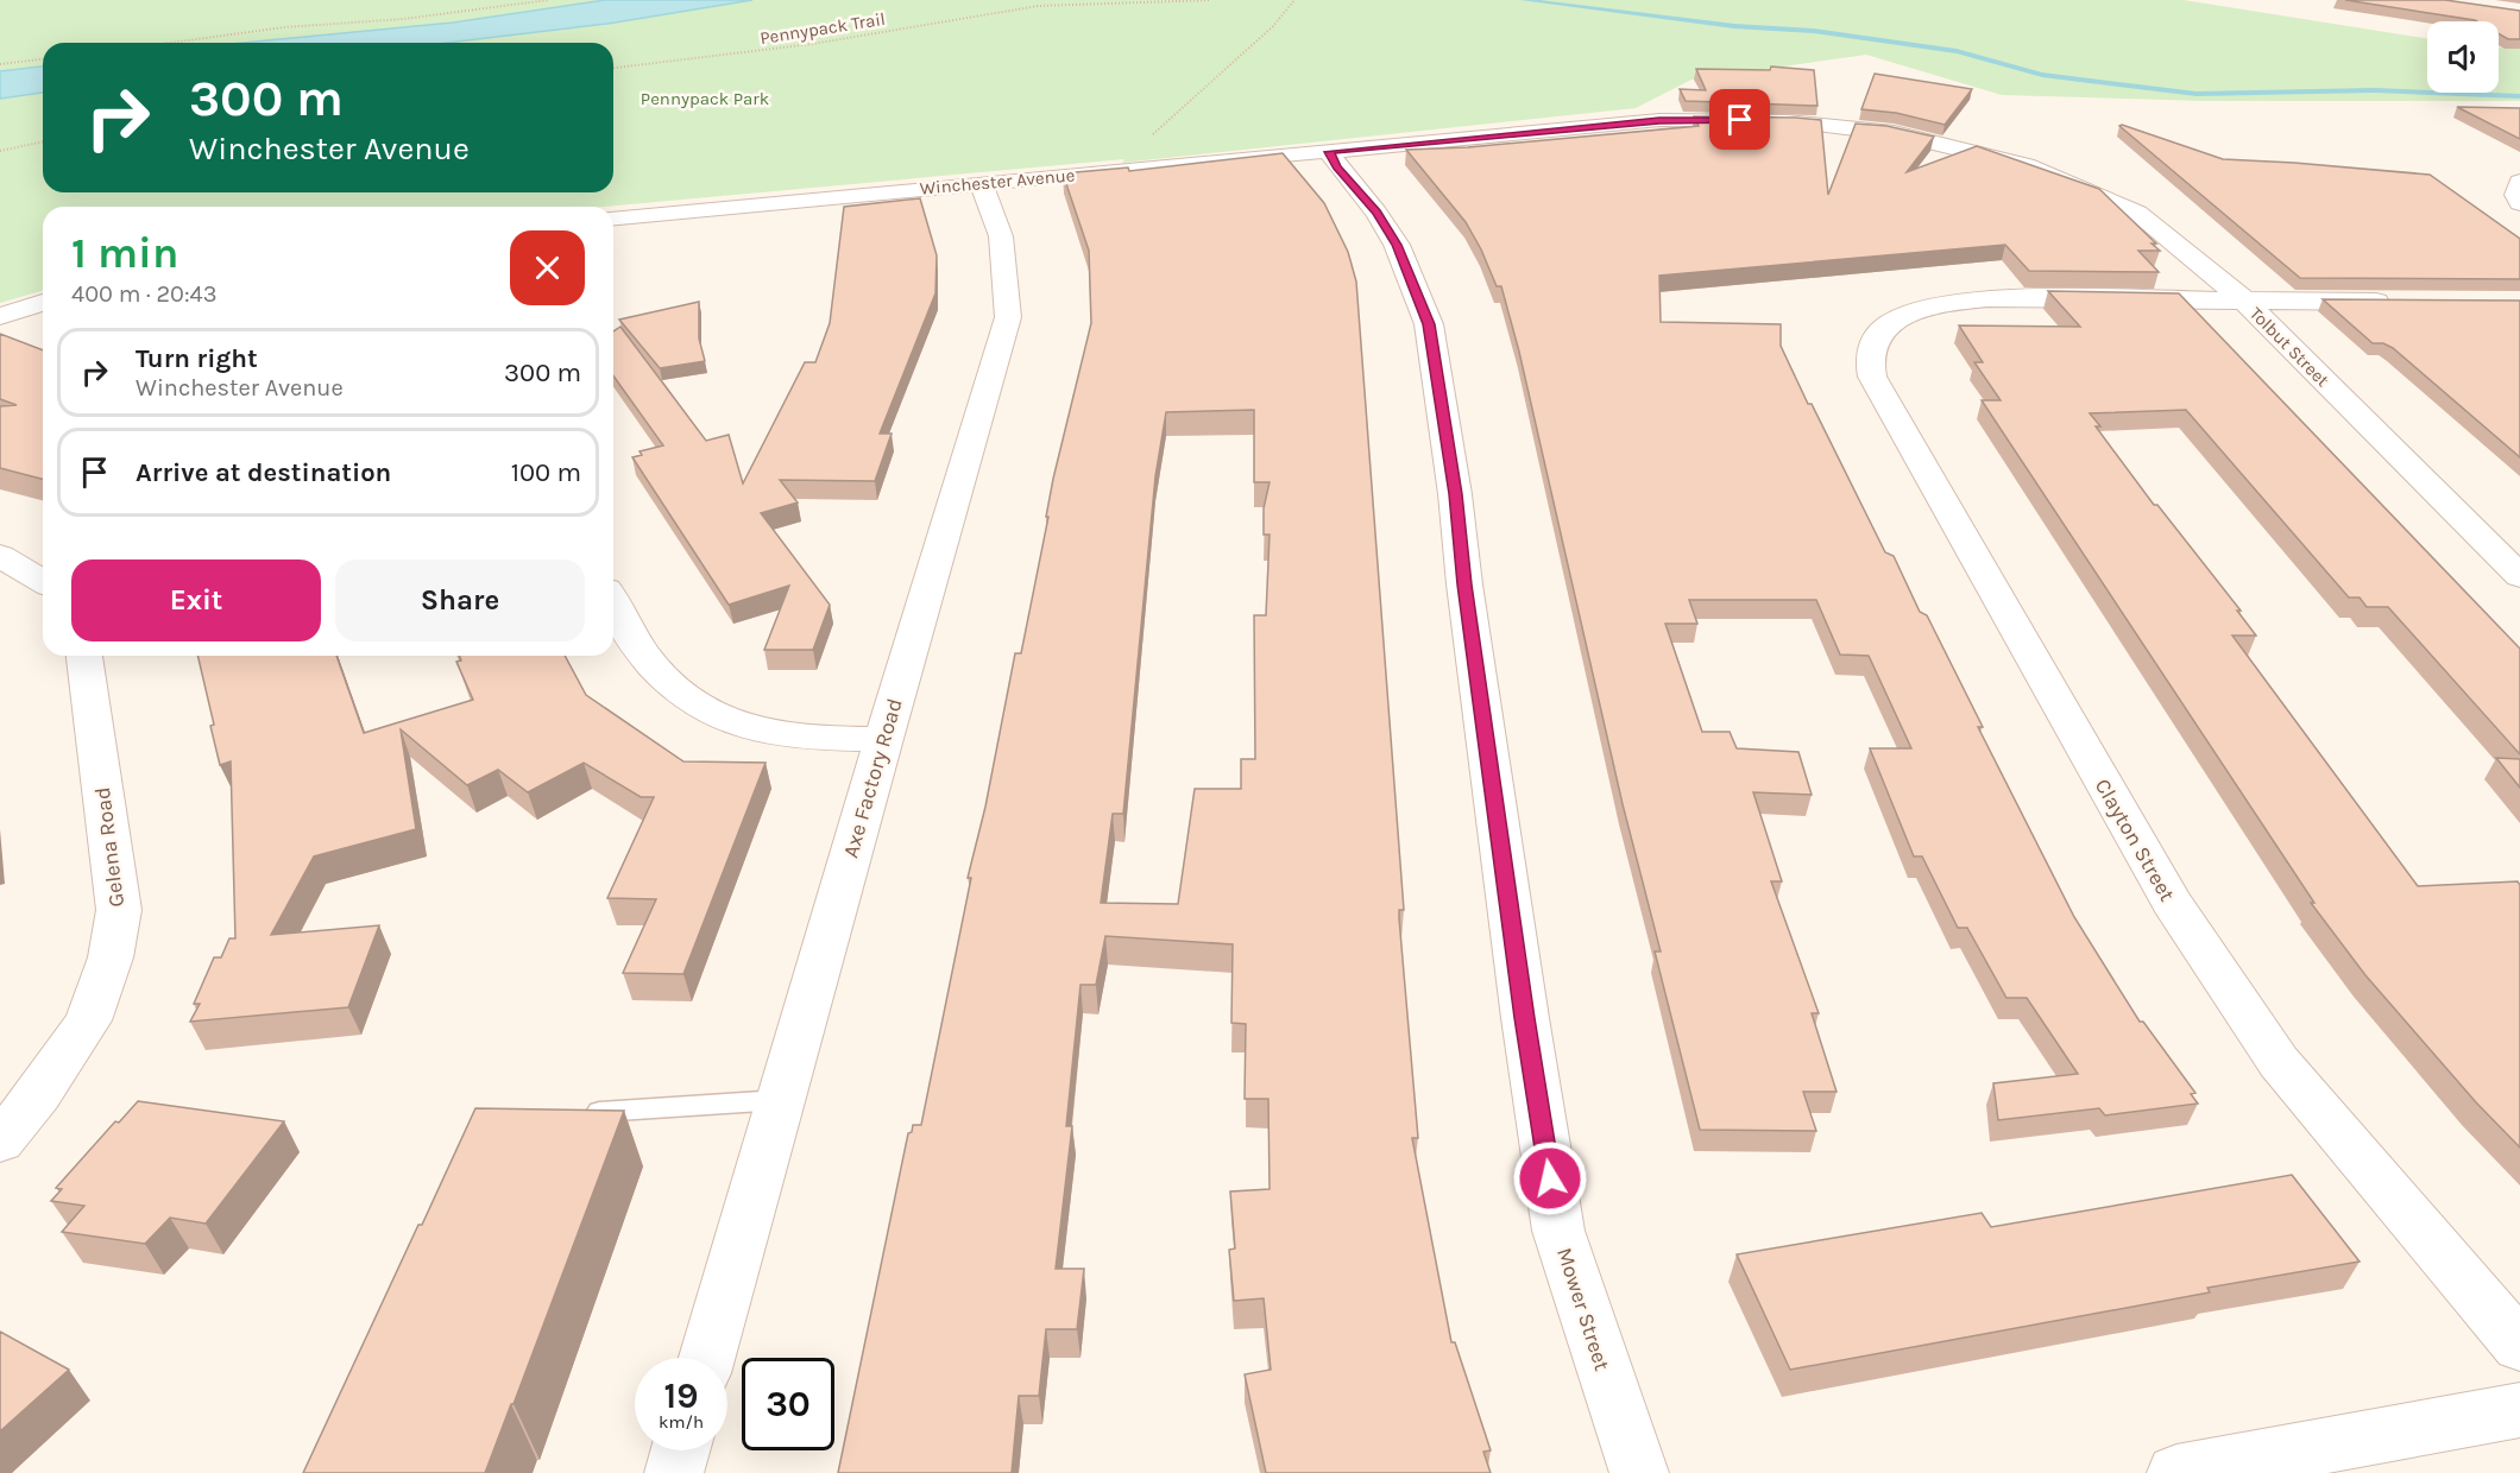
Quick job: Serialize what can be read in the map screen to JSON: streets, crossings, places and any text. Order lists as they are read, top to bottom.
{
  "streets": {
    "street": [
      "Winchester Avenue",
      "Tolbut Street",
      "Axe Factory Road",
      "Clayton Street",
      "Gelena Road",
      "Mower Street"
    ],
    "path": ["Pennypack Trail"]
  },
  "crossings": [
    ["Winchester Avenue", "Tolbut Street"],
    ["Winchester Avenue", "Axe Factory Road"],
    ["Winchester Avenue", "Mower Street"],
    ["Tolbut Street", "Clayton Street"]
  ],
  "parks": ["Pennypack Park"],
  "page": {
    "turn": ["300 m", "Winchester Avenue"],
    "heading": ["1 min", "400 m · 20:43"],
    "list": [
      {
        "name": "Turn right",
        "note": "Winchester Avenue",
        "value": "300 m"
      },
      {
        "name": "Arrive at destination",
        "value": "100 m"
      }
    ],
    "buttons": ["Exit", "Share"],
    "speed": "19 km/h",
    "limit": "30"
  }
}
